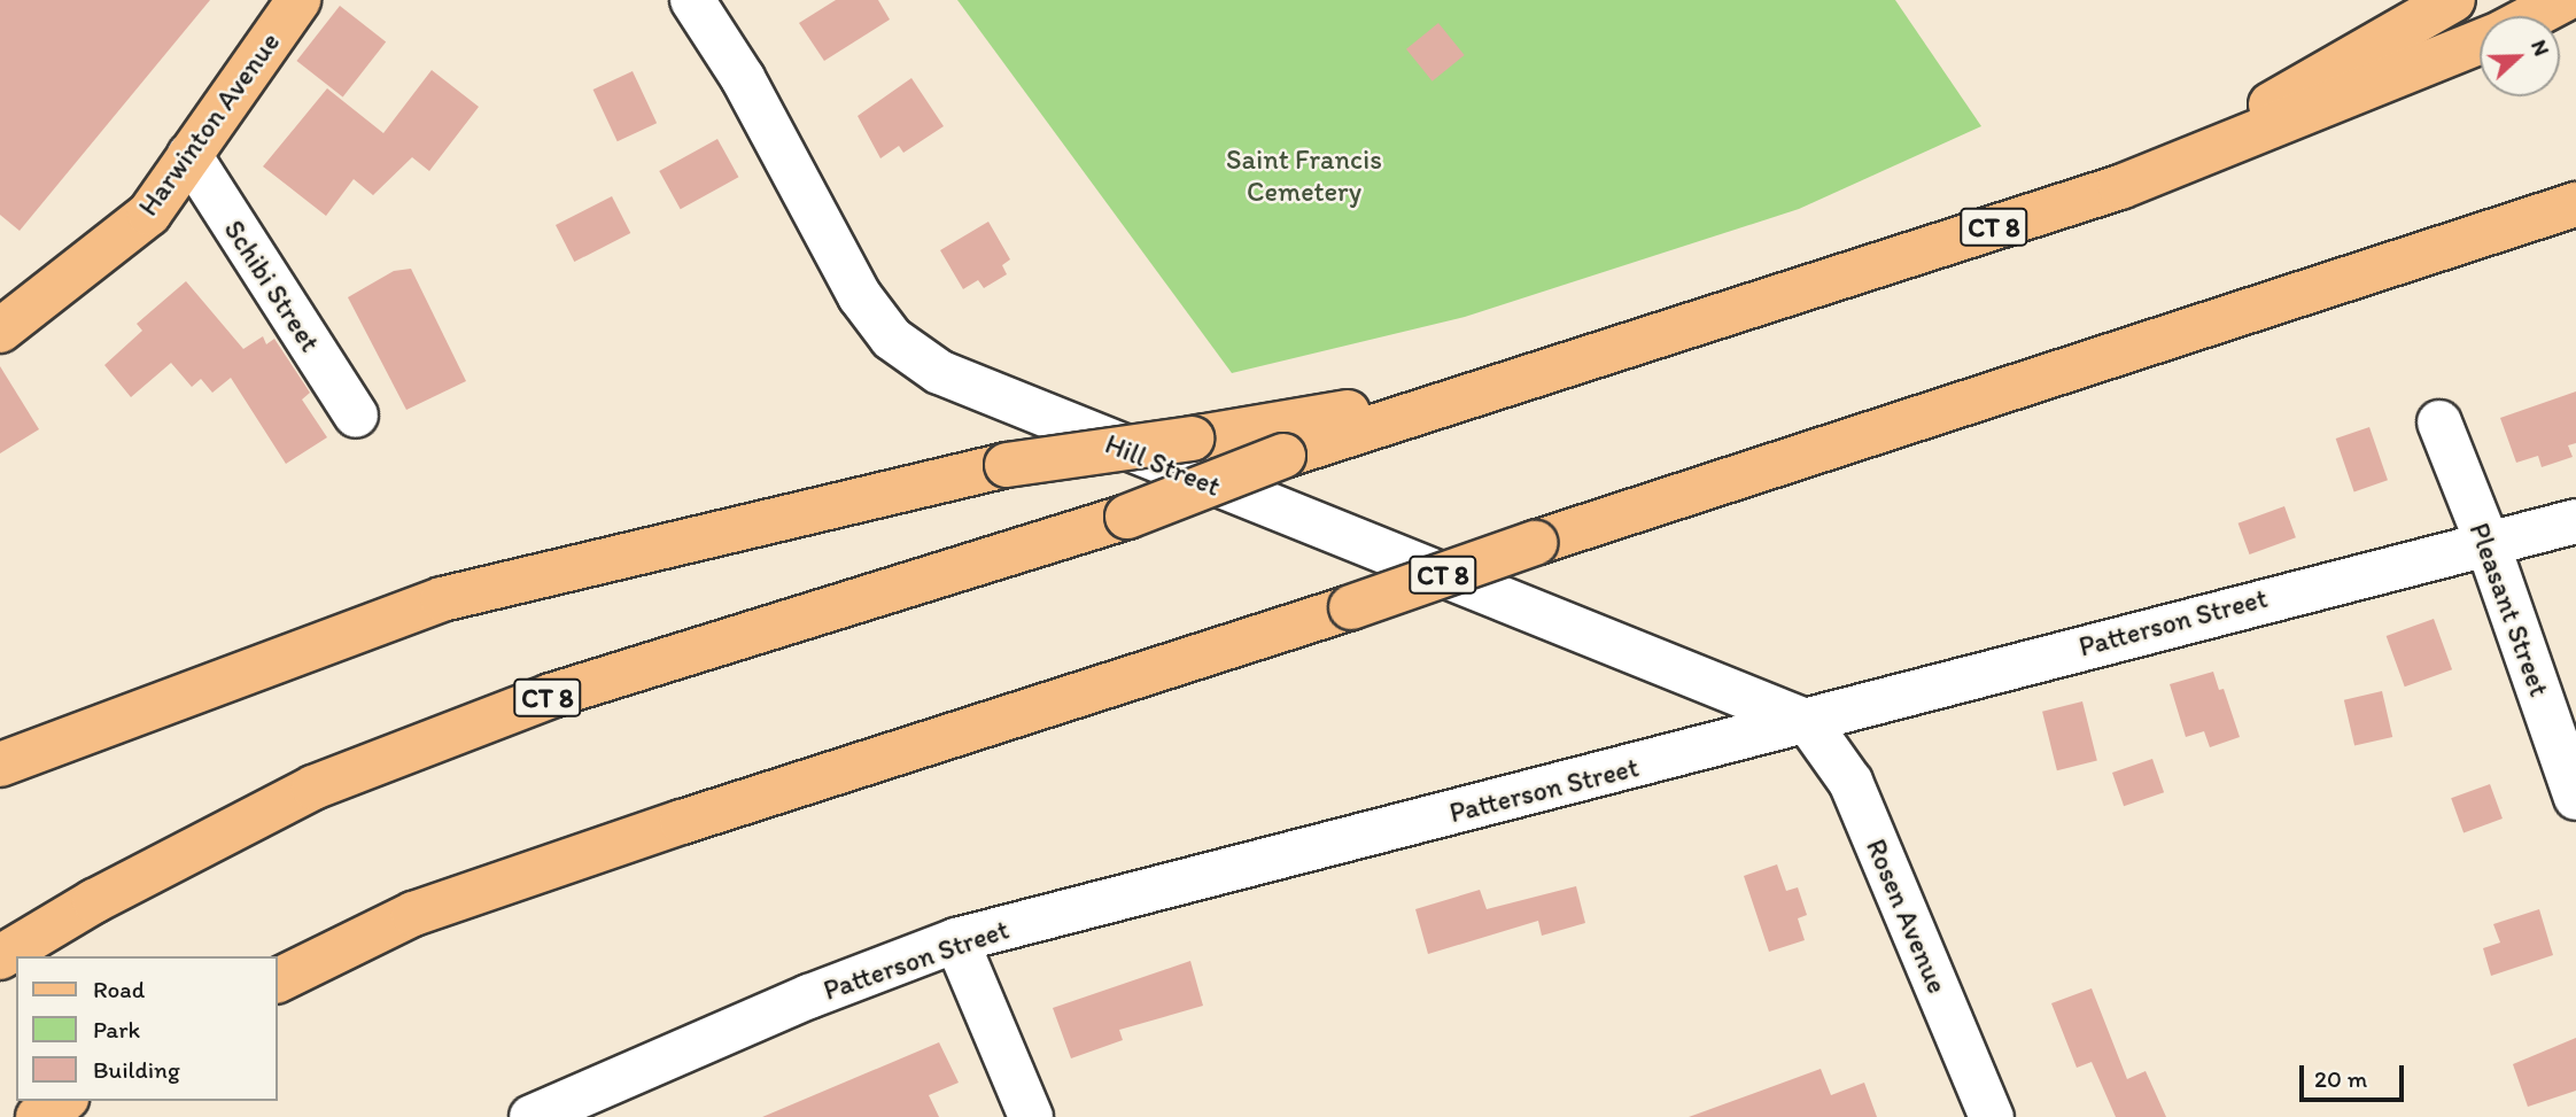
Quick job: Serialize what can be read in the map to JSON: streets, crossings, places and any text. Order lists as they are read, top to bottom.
{
  "streets": {
    "main road": ["Harwinton Avenue", "CT 8"],
    "street": [
      "Schibi Street",
      "Hill Street",
      "Pleasant Street",
      "Patterson Street",
      "Rosen Avenue"
    ]
  },
  "crossings": [
    ["Harwinton Avenue", "Schibi Street"],
    ["Hill Street", "Patterson Street"],
    ["Hill Street", "Rosen Avenue"],
    ["Pleasant Street", "Patterson Street"],
    ["Patterson Street", "Rosen Avenue"]
  ],
  "parks": ["Saint Francis Cemetery"],
  "legend": ["Road", "Park", "Building"],
  "scale_bar": "20 m",
  "north": "right"
}
